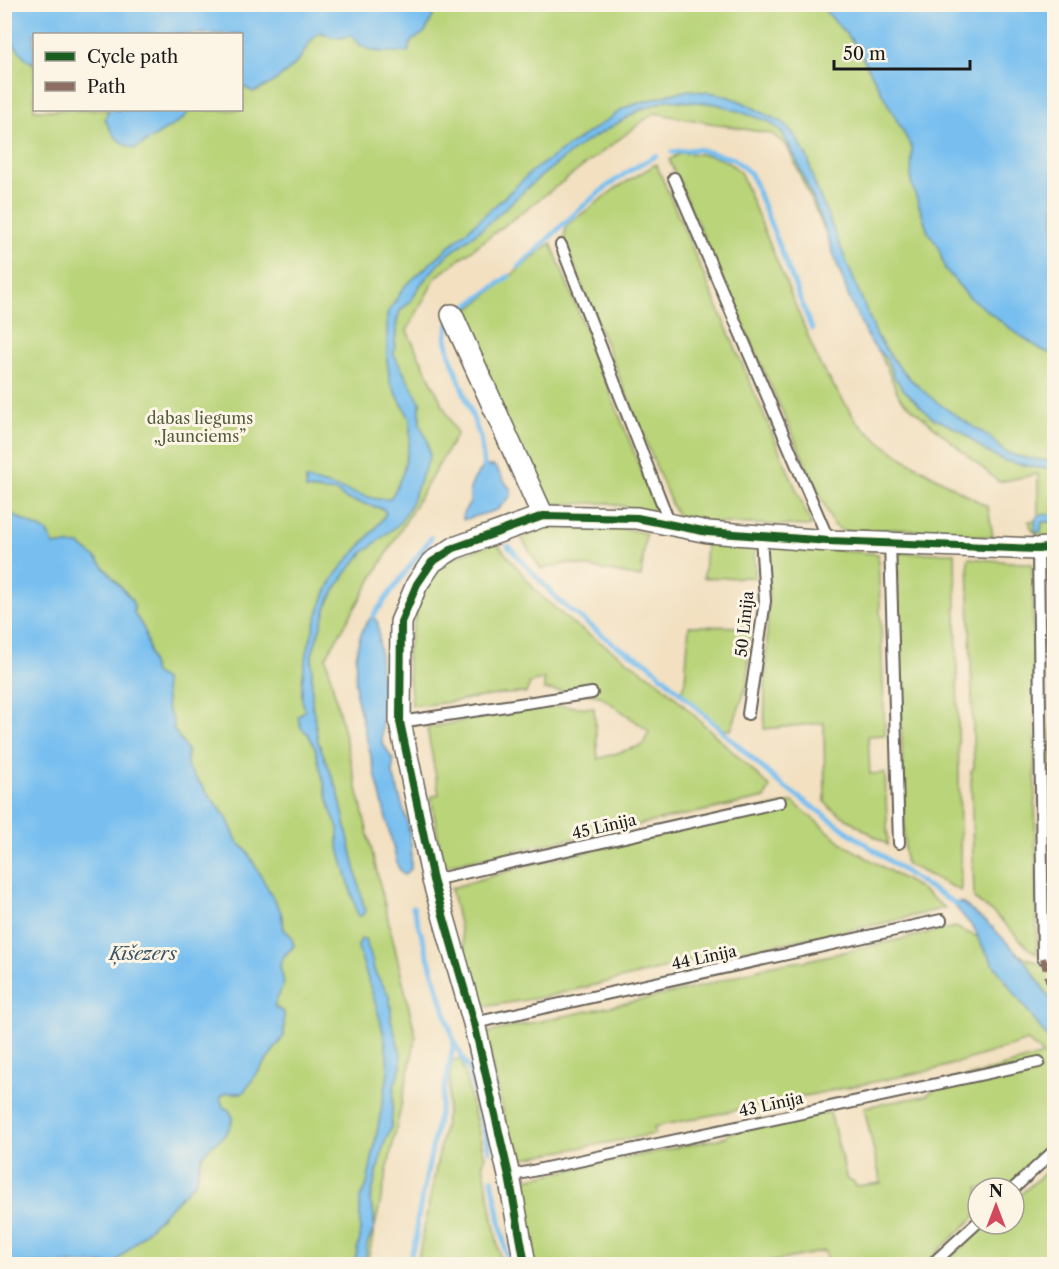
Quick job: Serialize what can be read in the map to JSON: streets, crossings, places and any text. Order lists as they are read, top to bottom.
{
  "streets": {
    "lane": [
      "50 Līnija",
      "45 Līnija",
      "44 Līnija",
      "43 Līnija"
    ]
  },
  "water": ["Ķīšezers"],
  "parks": ["dabas liegums „Jaunciems”"],
  "legend": ["Cycle path", "Path"],
  "scale_bar": "50 m",
  "north": "top"
}
